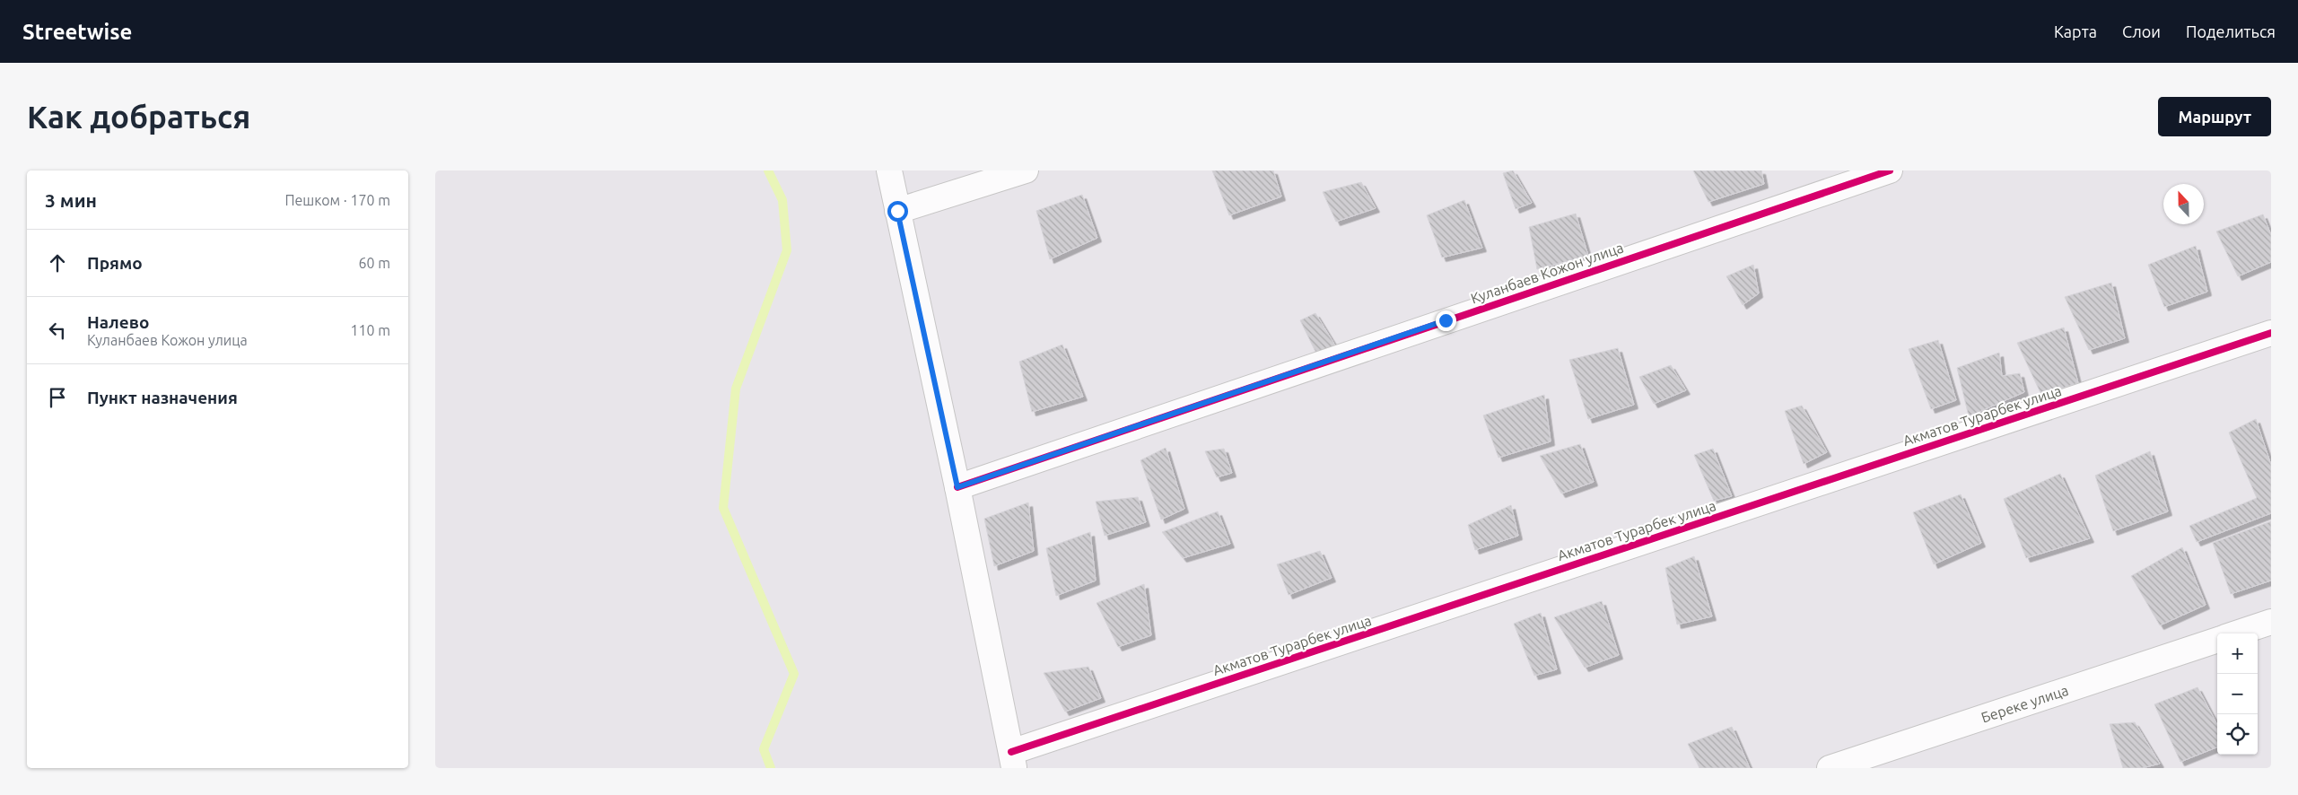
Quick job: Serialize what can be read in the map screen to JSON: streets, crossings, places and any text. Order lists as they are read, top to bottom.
{
  "streets": {
    "street": ["Куланбаев Кожон улица", "Акматов Турарбек улица", "Береке улица"]
  },
  "north": "top",
  "page": {
    "header": "Streetwise",
    "nav": ["Карта", "Слои", "Поделиться"],
    "buttons": "Маршрут",
    "title": "Как добраться",
    "heading": ["3 мин", "Пешком · 170 m"],
    "list": [
      ["Прямо", "60 m"],
      ["Налево", "Куланбаев Кожон улица", "110 m"],
      "Пункт назначения"
    ],
    "map_buttons": ["+", "−"]
  }
}
